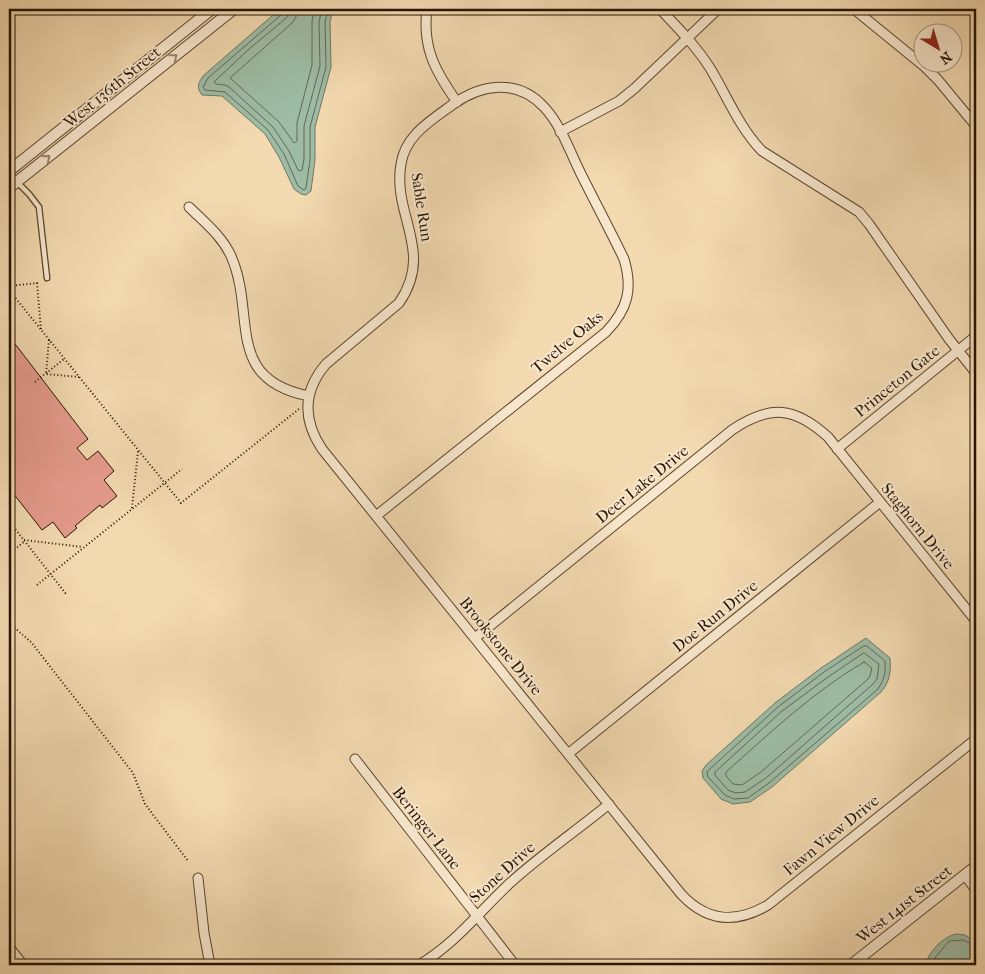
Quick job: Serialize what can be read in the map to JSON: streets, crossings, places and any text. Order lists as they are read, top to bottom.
{
  "streets": {
    "street": [
      "West 136th Street",
      "Sable Run",
      "Twelve Oaks",
      "Princeton Gate",
      "Deer Lake Drive",
      "Staghorn Drive",
      "Doe Run Drive",
      "Brookstone Drive",
      "Beringer Lane",
      "Fawn View Drive",
      "Stone Drive",
      "West 141st Street"
    ]
  },
  "crossings": [
    ["Sable Run", "Twelve Oaks"],
    ["Sable Run", "Brookstone Drive"],
    ["Twelve Oaks", "Brookstone Drive"],
    ["Princeton Gate", "Deer Lake Drive"],
    ["Princeton Gate", "Staghorn Drive"],
    ["Deer Lake Drive", "Staghorn Drive"],
    ["Deer Lake Drive", "Brookstone Drive"],
    ["Staghorn Drive", "Doe Run Drive"],
    ["Doe Run Drive", "Brookstone Drive"],
    ["Brookstone Drive", "Fawn View Drive"],
    ["Brookstone Drive", "Stone Drive"],
    ["Beringer Lane", "Stone Drive"]
  ],
  "north": "bottom right"
}
